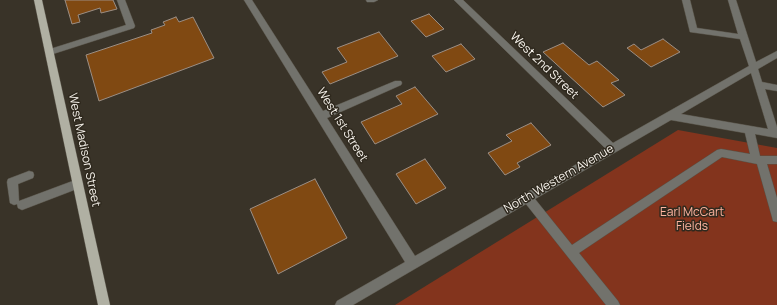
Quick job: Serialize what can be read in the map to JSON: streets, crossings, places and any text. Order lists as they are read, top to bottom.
{
  "streets": {
    "main road": ["West Madison Street"],
    "street": ["West 2nd Street", "West 1st Street", "North Western Avenue"]
  },
  "crossings": [
    ["West 2nd Street", "North Western Avenue"],
    ["West 1st Street", "North Western Avenue"]
  ],
  "parks": ["Earl McCart Fields"]
}
